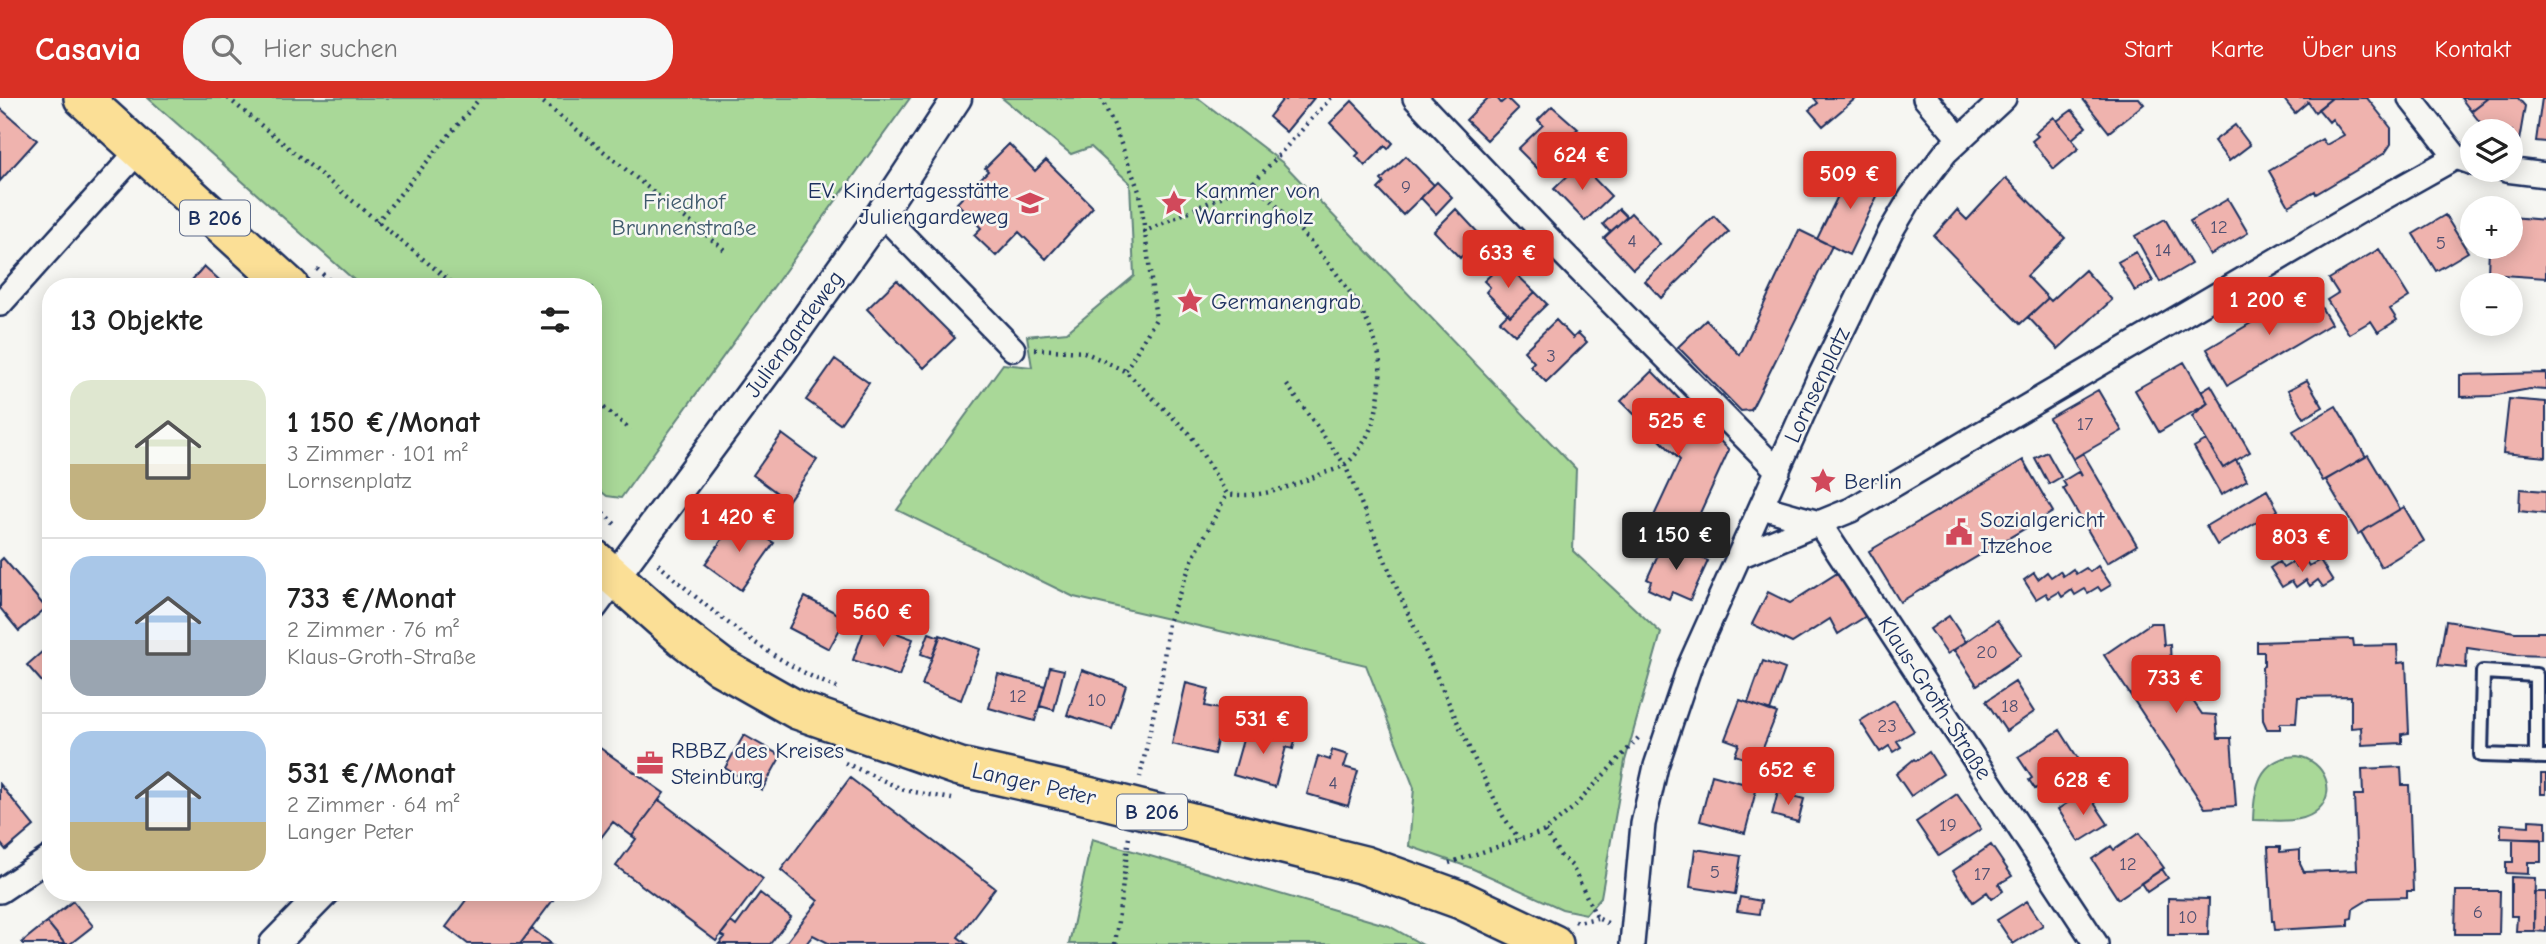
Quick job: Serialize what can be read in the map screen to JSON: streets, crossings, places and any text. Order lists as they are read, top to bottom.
{
  "streets": {
    "main road": ["B 206", "Langer Peter"],
    "street": ["Juliengardeweg", "Lornsenplatz", "Klaus-Groth-Straße"]
  },
  "parks": ["Friedhof Brunnenstraße"],
  "places": {
    "school or university": ["EV. Kindertagesstätte Juliengardeweg"],
    "place": ["Kammer von Warringholz", "Germanengrab", "Berlin"],
    "public building": ["Sozialgericht Itzehoe"],
    "office": ["RBBZ des Kreises Steinburg"]
  },
  "house_numbers": [
    "9",
    "12",
    "4",
    "5",
    "14",
    "3",
    "17",
    "20",
    "12",
    "10",
    "18",
    "23",
    "4",
    "19",
    "12",
    "5",
    "17",
    "6",
    "10"
  ],
  "page": {
    "header": "Casavia",
    "search": "Hier suchen",
    "nav": [
      "Start",
      "Karte",
      "Über uns",
      "Kontakt"
    ],
    "map_buttons": ["+", "−"],
    "price": [
      "624 €",
      "509 €",
      "633 €",
      "1 200 €",
      "525 €",
      "1 420 €",
      "1 150 €",
      "803 €",
      "560 €",
      "733 €",
      "531 €",
      "652 €",
      "628 €"
    ],
    "heading": "13 Objekte",
    "list": [
      {
        "name": "1 150 €/Monat",
        "note": "3 Zimmer · 101 m² · Lornsenplatz"
      },
      {
        "name": "733 €/Monat",
        "note": "2 Zimmer · 76 m² · Klaus-Groth-Straße"
      },
      {
        "name": "531 €/Monat",
        "note": "2 Zimmer · 64 m² · Langer Peter"
      }
    ]
  }
}
